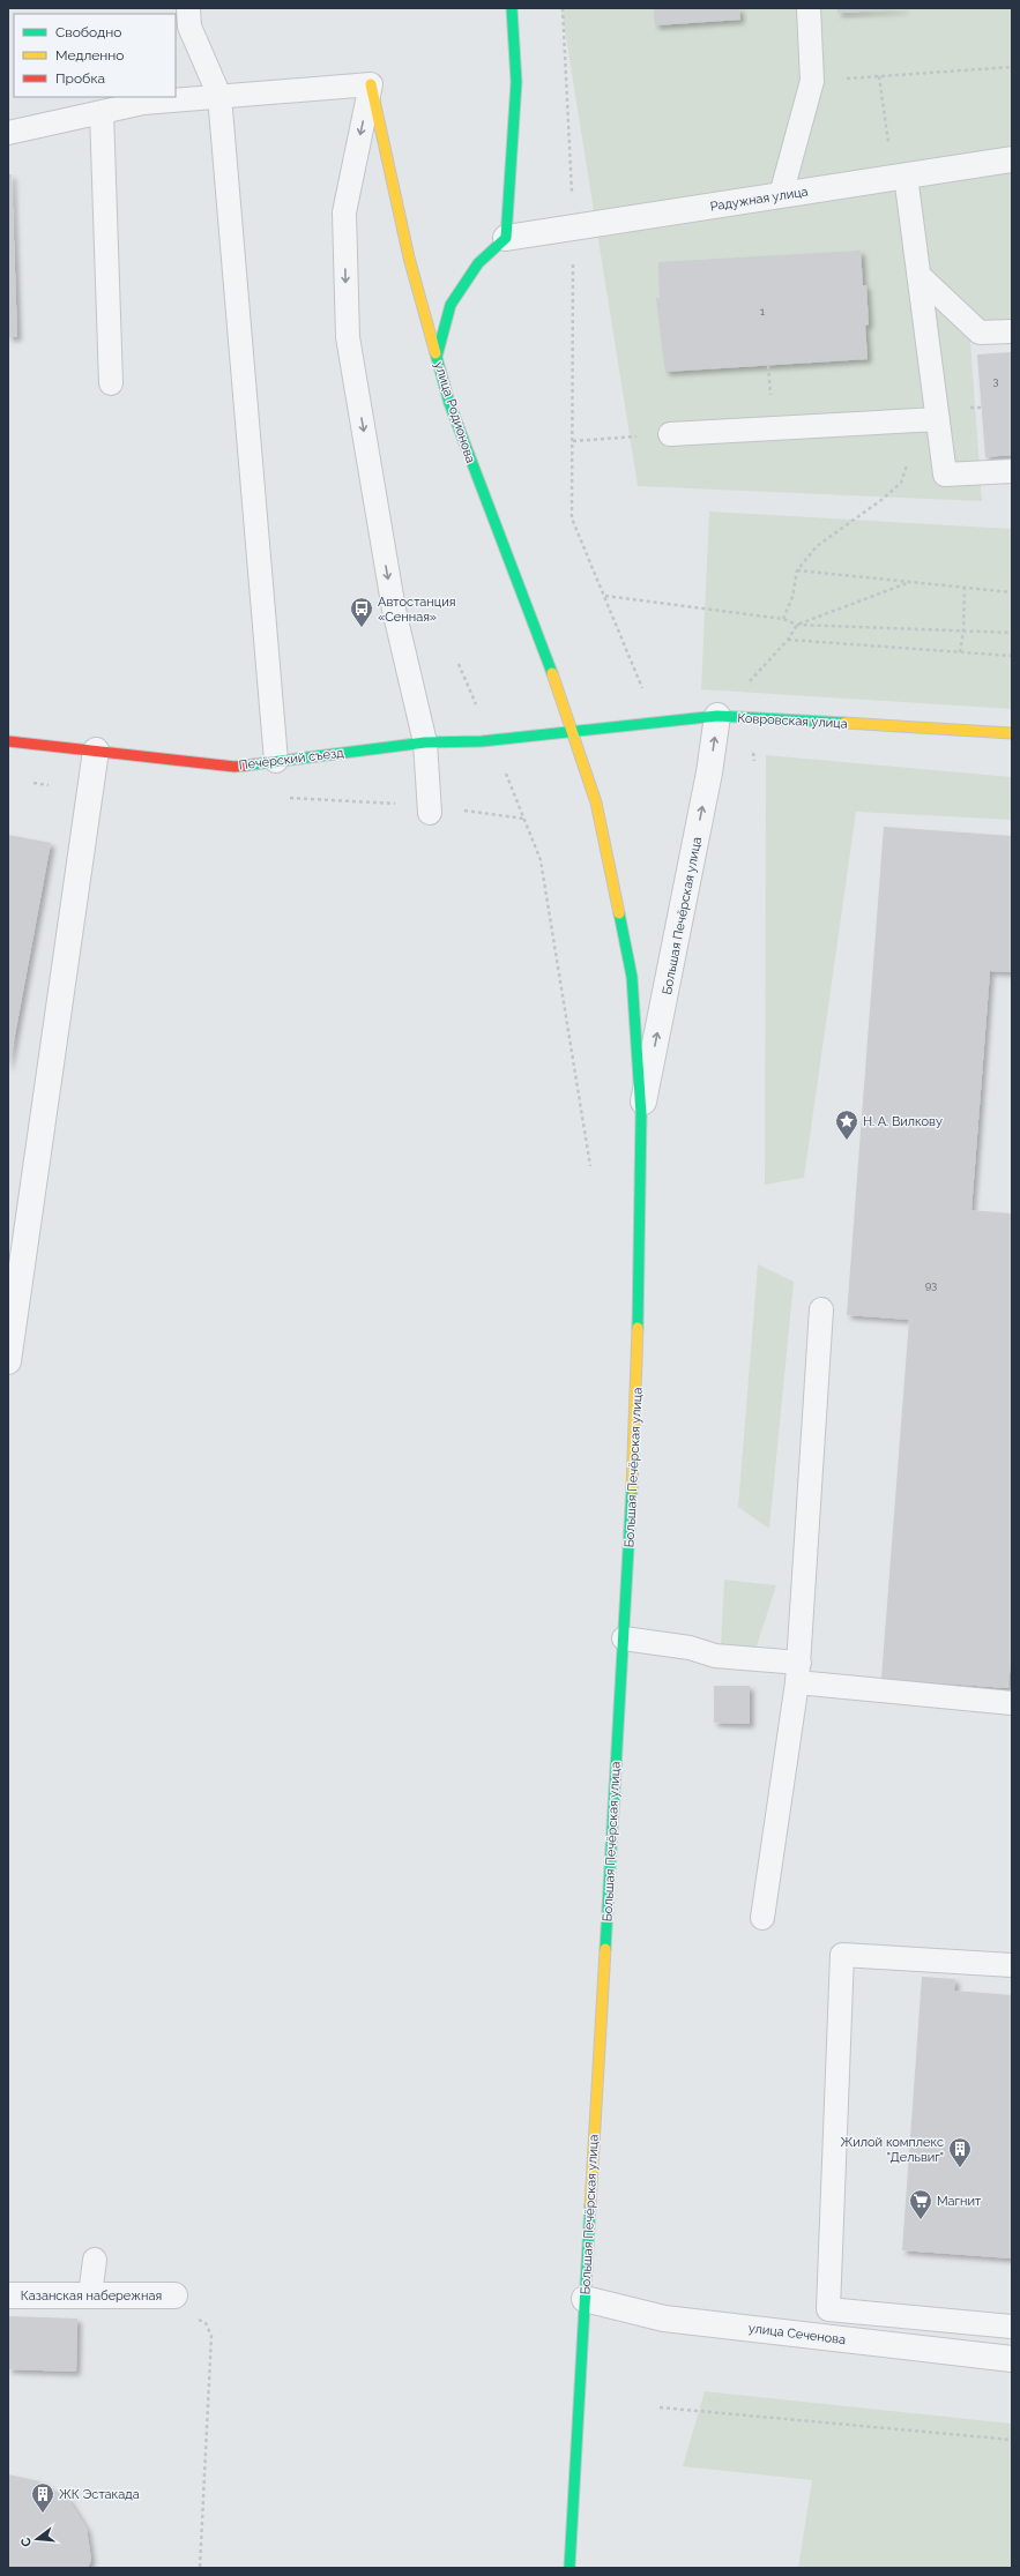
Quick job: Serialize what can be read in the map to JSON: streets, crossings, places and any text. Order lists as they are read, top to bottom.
{
  "streets": {
    "main road": [
      "улица Родионова",
      "Ковровская улица",
      "Печёрский съезд",
      "Большая Печёрская улица"
    ],
    "street": ["Радужная улица", "Казанская набережная", "улица Сеченова"]
  },
  "crossings": [
    ["улица Родионова", "Ковровская улица"],
    ["улица Родионова", "Печёрский съезд"],
    ["улица Родионова", "Большая Печёрская улица"],
    ["Ковровская улица", "Печёрский съезд"],
    ["Ковровская улица", "Большая Печёрская улица"],
    ["Печёрский съезд", "Большая Печёрская улица"],
    ["Большая Печёрская улица", "улица Сеченова"]
  ],
  "places": {
    "bus stop": ["Автостанция «Сенная»"],
    "place": ["Н. А. Вилкову"],
    "building": ["Жилой комплекс \"Дельвиг\"", "ЖК Эстакада"],
    "supermarket": ["Магнит"]
  },
  "house_numbers": ["1", "3", "93"],
  "legend": ["Свободно", "Медленно", "Пробка"],
  "north": "left"
}
